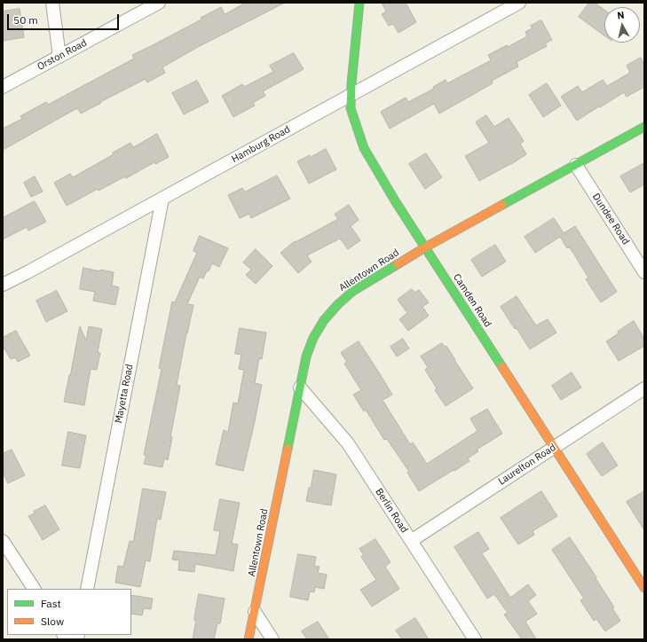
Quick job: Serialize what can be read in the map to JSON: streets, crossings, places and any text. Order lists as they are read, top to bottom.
{
  "streets": {
    "street": [
      "Orston Road",
      "Hamburg Road",
      "Dundee Road",
      "Allentown Road",
      "Camden Road",
      "Mayetta Road",
      "Laurelton Road",
      "Berlin Road"
    ]
  },
  "crossings": [
    ["Hamburg Road", "Camden Road"],
    ["Hamburg Road", "Mayetta Road"],
    ["Dundee Road", "Allentown Road"],
    ["Allentown Road", "Camden Road"],
    ["Allentown Road", "Berlin Road"],
    ["Camden Road", "Laurelton Road"],
    ["Laurelton Road", "Berlin Road"]
  ],
  "legend": ["Fast", "Slow"],
  "scale_bar": "50 m",
  "north": "top"
}
